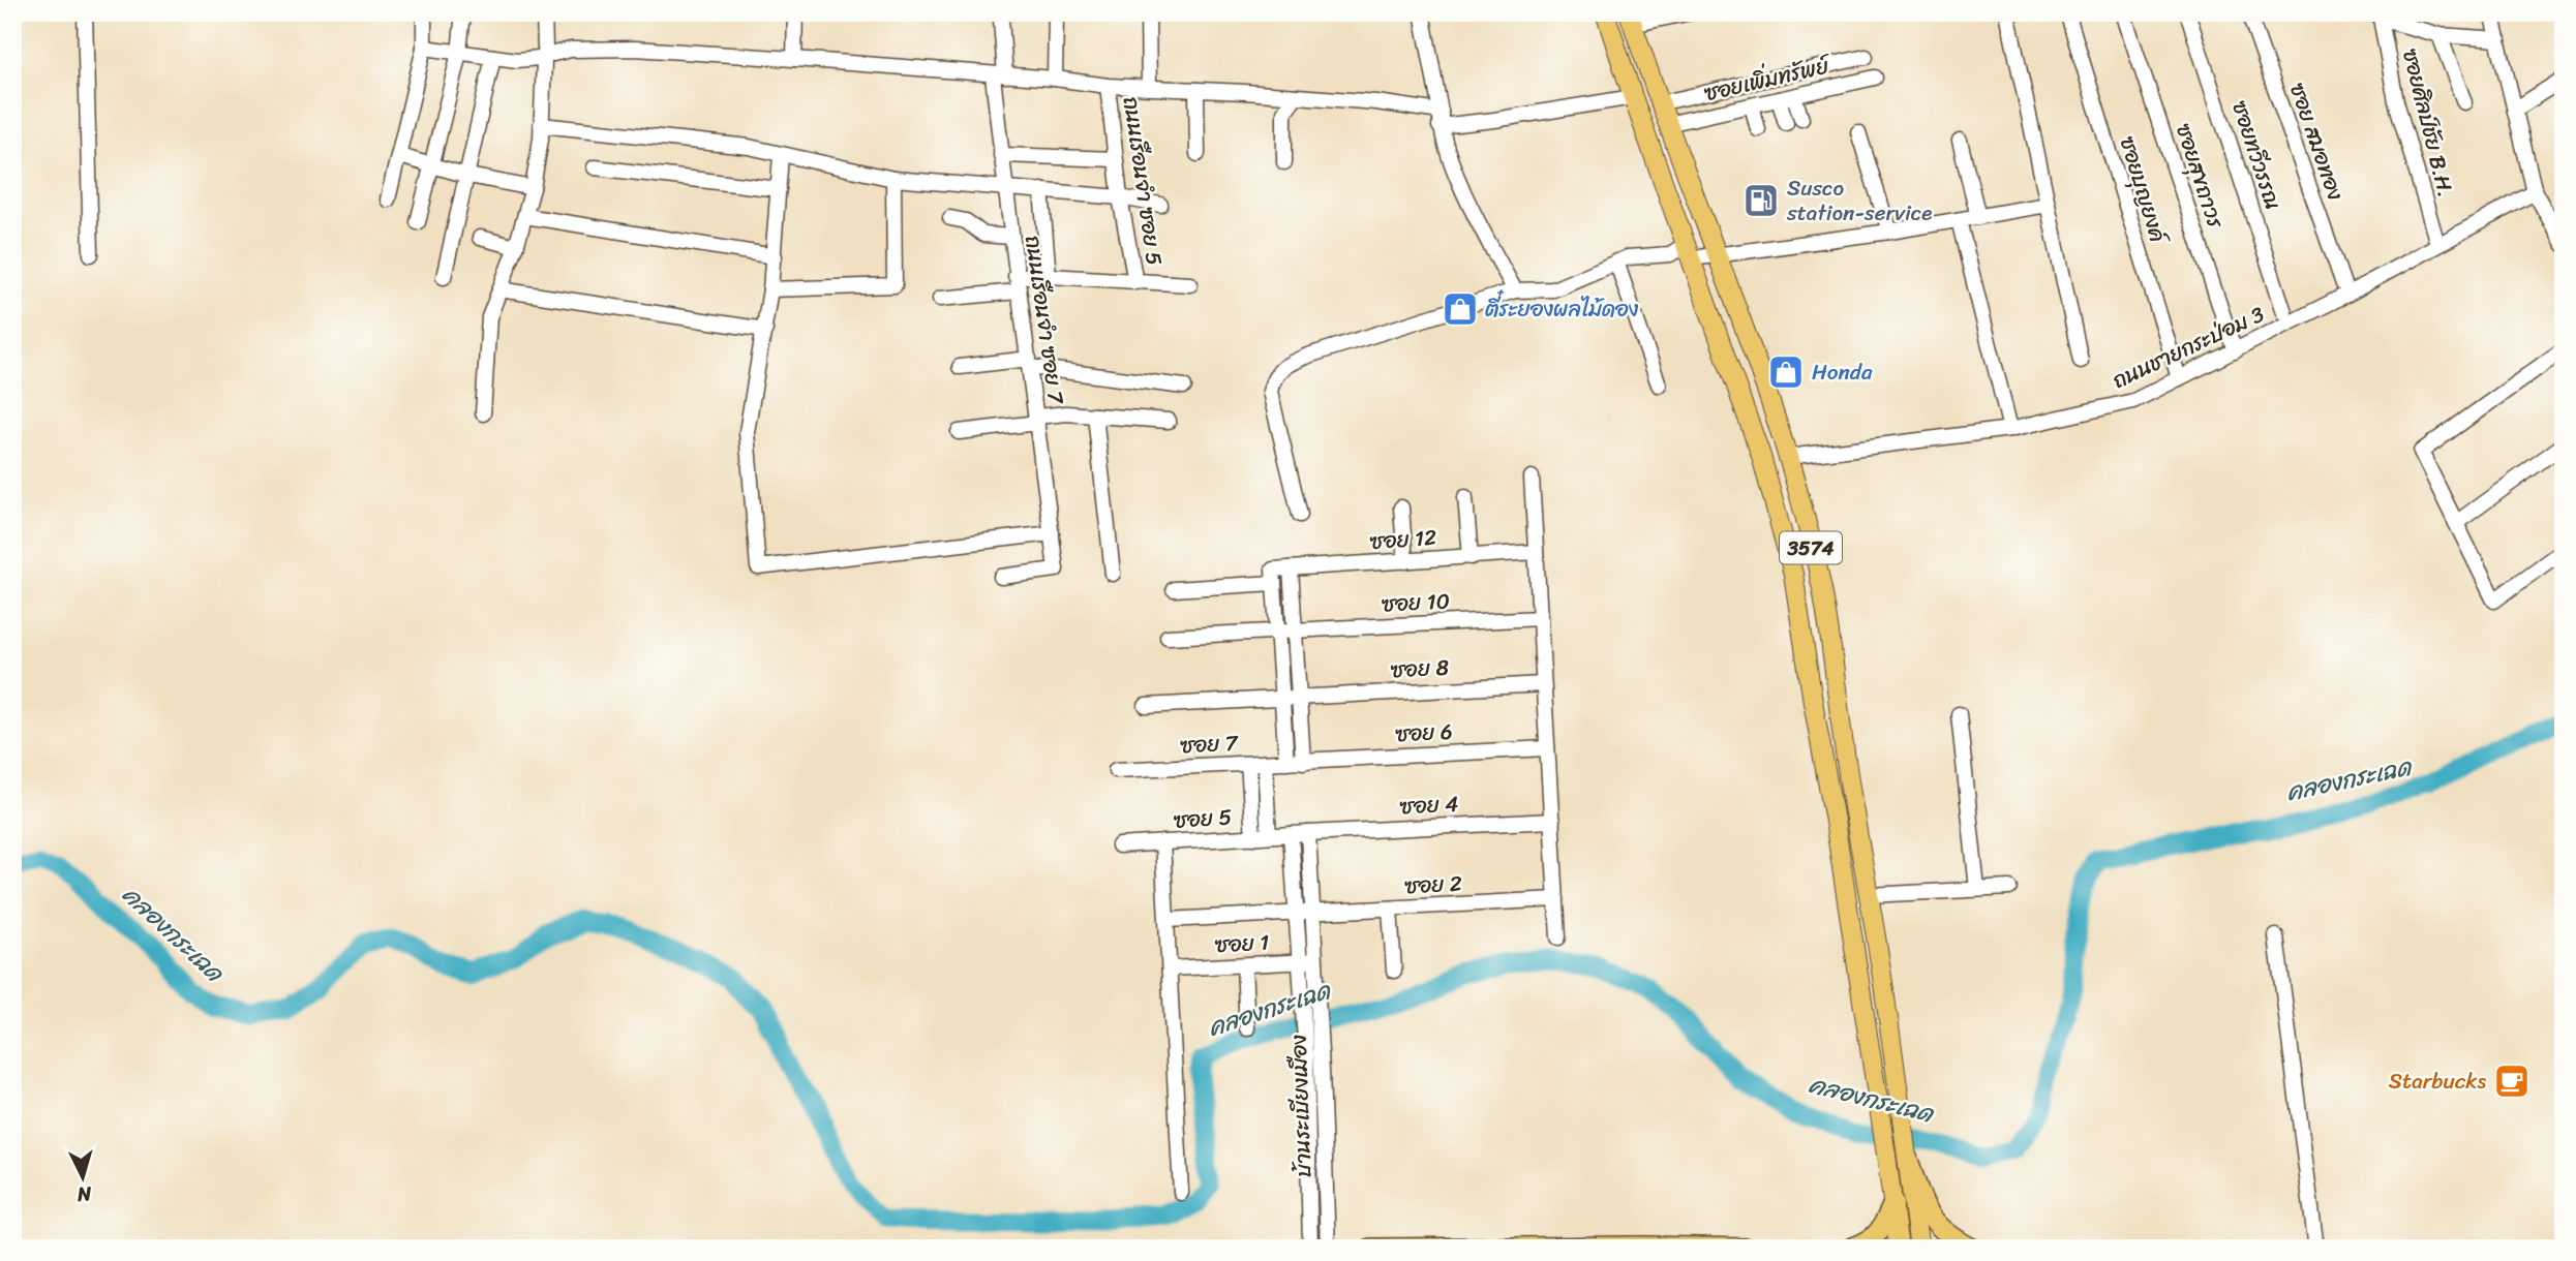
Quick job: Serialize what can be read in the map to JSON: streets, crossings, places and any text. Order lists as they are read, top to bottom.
{
  "streets": {
    "main road": ["3574"],
    "street": [
      "ซอยเพิ่มทรัพย์",
      "ซอยศิลป์ชัย B.H.",
      "ซอย สมอทอง",
      "ซอยทวีวรรณ",
      "ซอยสุขถาวร",
      "ถนนเรือนจำ ซอย 5",
      "ซอยบุญยงค์",
      "ถนนเรือนจำ ซอย 7",
      "ถนนชายกระป่อม 3",
      "ซอย 12",
      "ซอย 10",
      "ซอย 8",
      "ซอย 6",
      "ซอย 7",
      "ซอย 4",
      "ซอย 5",
      "ซอย 2",
      "ซอย 1",
      "บ้านระเบียงเมือง"
    ]
  },
  "crossings": [
    ["ซอยเพิ่มทรัพย์", "3574"],
    ["ซอยศิลป์ชัย B.H.", "ถนนชายกระป่อม 3"],
    ["ซอยสุขถาวร", "ถนนชายกระป่อม 3"],
    ["ซอยบุญยงค์", "ถนนชายกระป่อม 3"],
    ["ถนนชายกระป่อม 3", "3574"],
    ["ซอย 6", "ซอย 7"],
    ["ซอย 4", "ซอย 5"],
    ["ซอย 4", "บ้านระเบียงเมือง"],
    ["ซอย 5", "บ้านระเบียงเมือง"],
    ["ซอย 2", "บ้านระเบียงเมือง"],
    ["ซอย 1", "บ้านระเบียงเมือง"]
  ],
  "water": ["คลองกระเฉด"],
  "places": {
    "fuel station": ["Susco station-service"],
    "shop": ["ตี๋ระยองผลไม้ดอง", "Honda"],
    "cafe": ["Starbucks"]
  },
  "north": "bottom"
}
